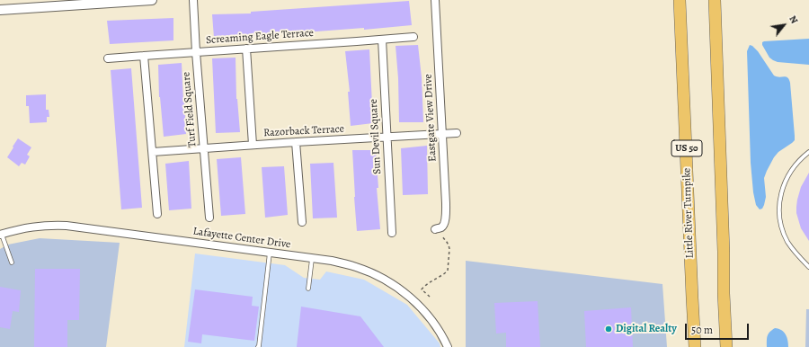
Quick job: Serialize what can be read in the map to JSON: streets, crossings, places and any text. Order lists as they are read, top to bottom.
{
  "streets": {
    "highway": ["US 50", "Little River Turnpike"],
    "street": [
      "Screaming Eagle Terrace",
      "Turf Field Square",
      "Eastgate View Drive",
      "Razorback Terrace",
      "Sun Devil Square",
      "Lafayette Center Drive"
    ]
  },
  "crossings": [
    ["Screaming Eagle Terrace", "Turf Field Square"],
    ["Screaming Eagle Terrace", "Sun Devil Square"],
    ["Turf Field Square", "Razorback Terrace"],
    ["Eastgate View Drive", "Razorback Terrace"],
    ["Razorback Terrace", "Sun Devil Square"]
  ],
  "places": ["Digital Realty"],
  "scale_bar": "50 m",
  "north": "top right"
}
